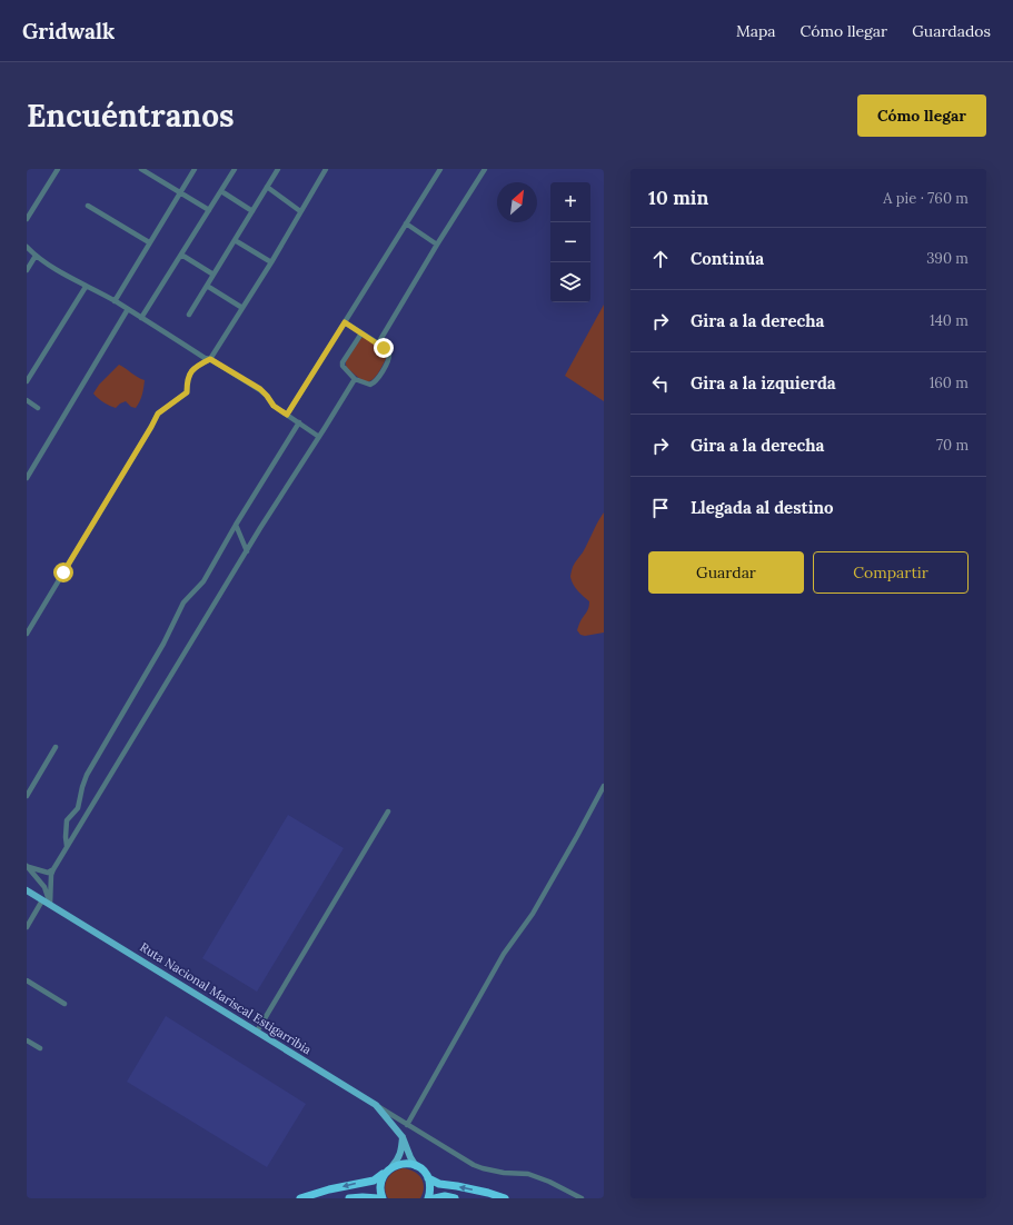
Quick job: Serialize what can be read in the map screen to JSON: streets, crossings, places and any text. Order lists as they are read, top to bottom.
{
  "streets": {
    "main road": ["Ruta Nacional Mariscal Estigarribia"]
  },
  "north": "top right",
  "page": {
    "header": "Gridwalk",
    "nav": ["Mapa", "Cómo llegar", "Guardados"],
    "buttons": [
      "Cómo llegar",
      ["Guardar", "Compartir"]
    ],
    "title": "Encuéntranos",
    "heading": ["10 min", "A pie · 760 m"],
    "map_buttons": ["+", "−"],
    "list": [
      ["Continúa", "390 m"],
      ["Gira a la derecha", "140 m"],
      ["Gira a la izquierda", "160 m"],
      ["Gira a la derecha", "70 m"],
      "Llegada al destino"
    ]
  }
}
